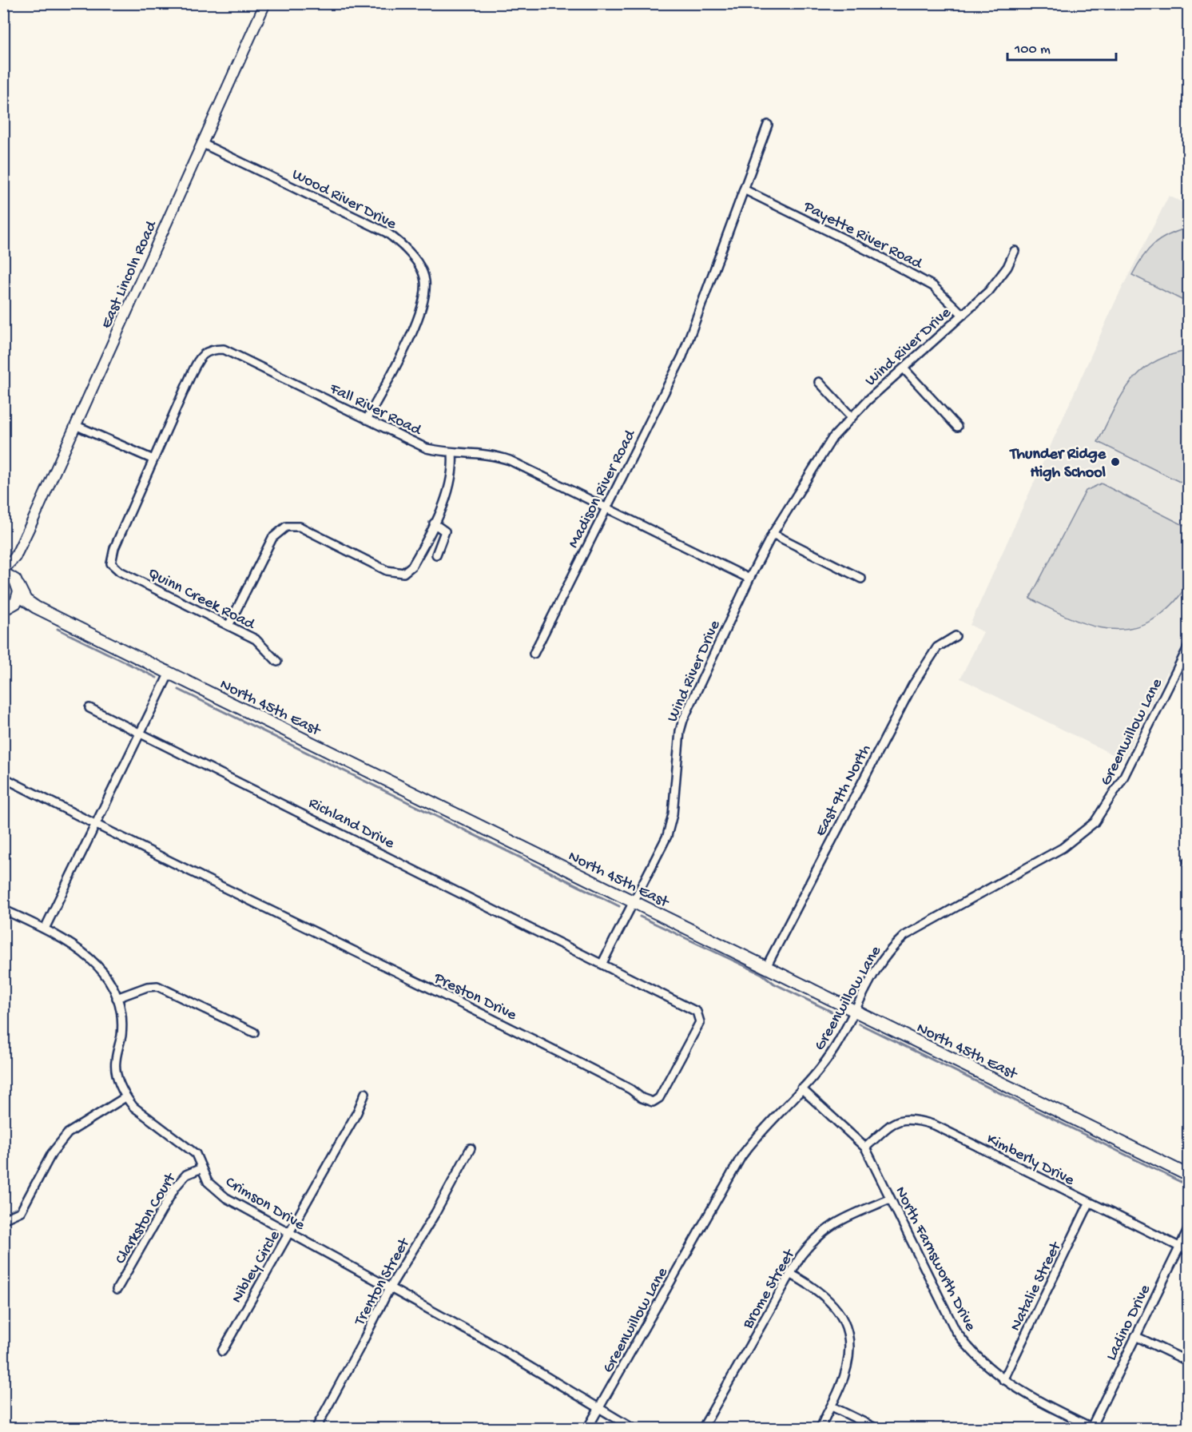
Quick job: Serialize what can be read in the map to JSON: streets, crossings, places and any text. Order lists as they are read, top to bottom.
{
  "streets": {
    "main road": ["North 45th East"],
    "street": [
      "Wood River Drive",
      "Payette River Road",
      "East Lincoln Road",
      "Wind River Drive",
      "Fall River Road",
      "Madison River Road",
      "Quinn Creek Road",
      "Greenwillow Lane",
      "East 9th North",
      "Richland Drive",
      "Preston Drive",
      "Kimberly Drive",
      "Crimson Drive",
      "Clarkston Court",
      "North Farnsworth Drive",
      "Nibley Circle",
      "Trenton Street",
      "Natalie Street",
      "Brome Street",
      "Ladino Drive"
    ]
  },
  "crossings": [
    ["Wood River Drive", "East Lincoln Road"],
    ["Wood River Drive", "Fall River Road"],
    ["Payette River Road", "Wind River Drive"],
    ["Payette River Road", "Madison River Road"],
    ["East Lincoln Road", "North 45th East"],
    ["Wind River Drive", "Fall River Road"],
    ["Wind River Drive", "North 45th East"],
    ["Wind River Drive", "Richland Drive"],
    ["Wind River Drive", "Preston Drive"],
    ["Fall River Road", "Madison River Road"],
    ["Fall River Road", "Quinn Creek Road"],
    ["North 45th East", "Greenwillow Lane"],
    ["North 45th East", "East 9th North"],
    ["Greenwillow Lane", "Crimson Drive"],
    ["Greenwillow Lane", "North Farnsworth Drive"],
    ["Richland Drive", "Preston Drive"],
    ["Kimberly Drive", "North Farnsworth Drive"],
    ["Kimberly Drive", "Natalie Street"],
    ["Kimberly Drive", "Ladino Drive"],
    ["Crimson Drive", "Clarkston Court"],
    ["Crimson Drive", "Nibley Circle"],
    ["Crimson Drive", "Trenton Street"],
    ["North Farnsworth Drive", "Natalie Street"],
    ["North Farnsworth Drive", "Brome Street"],
    ["North Farnsworth Drive", "Ladino Drive"]
  ],
  "places": ["Thunder Ridge High School"],
  "scale_bar": "100 m"
}
